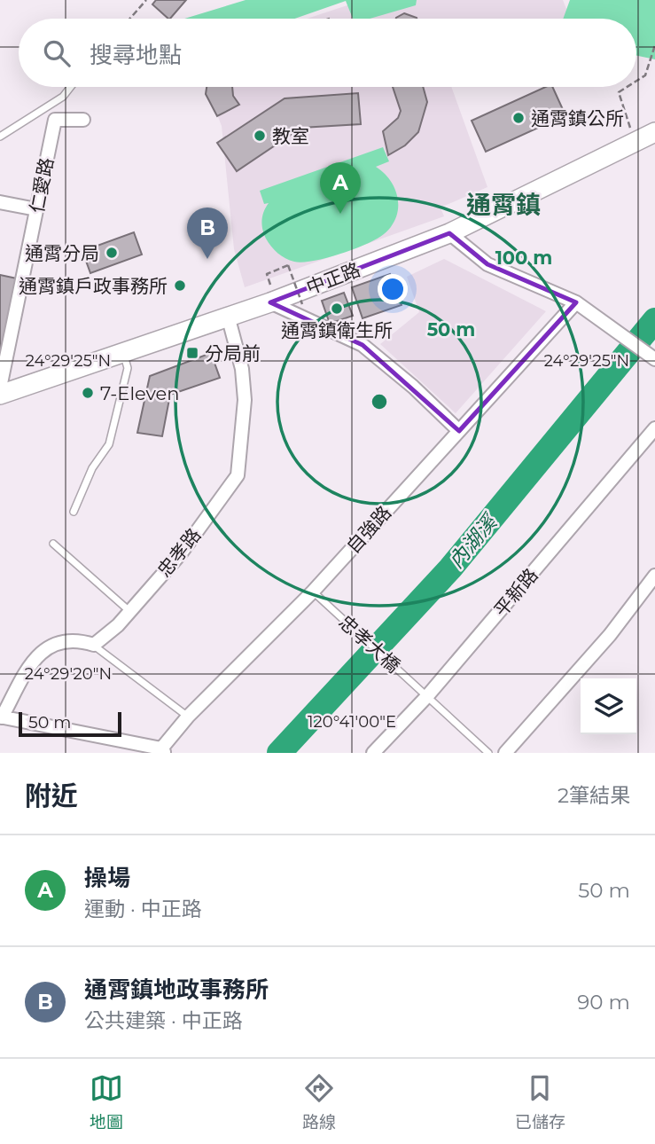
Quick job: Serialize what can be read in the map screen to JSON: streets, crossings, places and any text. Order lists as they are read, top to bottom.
{
  "streets": {
    "main road": ["中正路"],
    "street": [
      "仁愛路",
      "自強路",
      "忠孝路",
      "平新路"
    ],
    "lane": ["忠孝大橋"]
  },
  "crossings": [
    ["中正路", "忠孝路"],
    ["自強路", "忠孝大橋"],
    ["平新路", "忠孝大橋"]
  ],
  "districts": ["通霄鎮"],
  "water": ["內湖溪"],
  "places": {
    "other": [
      "通霄鎮公所",
      "教室",
      "通霄分局",
      "通霄鎮戶政事務所",
      "通霄鎮衛生所",
      "7-Eleven"
    ],
    "transit": ["分局前"]
  },
  "scale_bar": "50 m",
  "page": {
    "search": "搜尋地點",
    "pins": ["A", "B"],
    "scale": "50 m",
    "heading": ["附近", "2筆結果"],
    "list": [
      {
        "mark": "A",
        "name": "操場",
        "note": "運動 · 中正路",
        "value": "50 m"
      },
      {
        "mark": "B",
        "name": "通霄鎮地政事務所",
        "note": "公共建築 · 中正路",
        "value": "90 m"
      }
    ],
    "nav": ["地圖", "路線", "已儲存"]
  },
  "coordinates": ["24°29'25\"N", "24°29'20\"N", "120°41'00\"E"],
  "rings": ["100 m", "50 m"]
}
